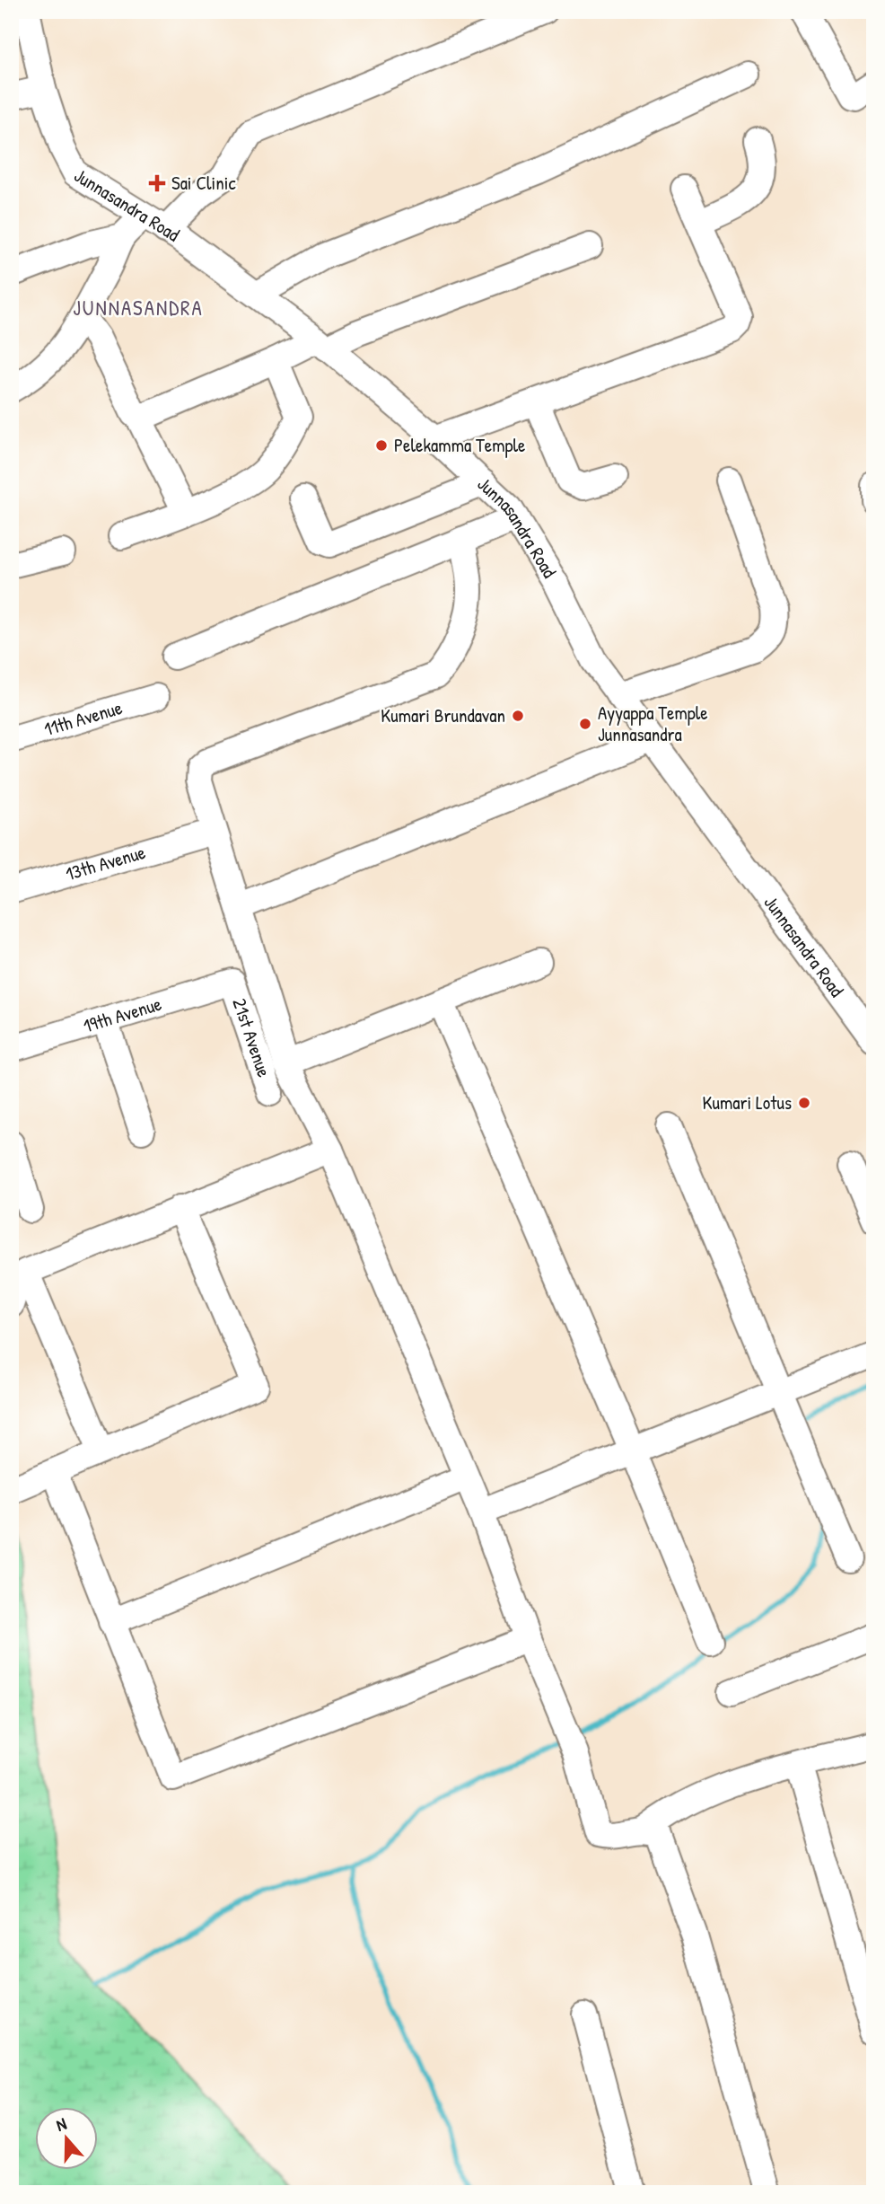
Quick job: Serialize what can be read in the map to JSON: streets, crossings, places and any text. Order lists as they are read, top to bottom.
{
  "streets": {
    "street": [
      "Junnasandra Road",
      "11th Avenue",
      "13th Avenue",
      "19th Avenue",
      "21st Avenue"
    ]
  },
  "crossings": [
    ["19th Avenue", "21st Avenue"]
  ],
  "districts": ["JUNNASANDRA"],
  "places": {
    "health": ["Sai Clinic"],
    "other": [
      "Pelekamma Temple",
      "Kumari Brundavan",
      "Ayyappa Temple Junnasandra",
      "Kumari Lotus"
    ]
  },
  "north": "top"
}
